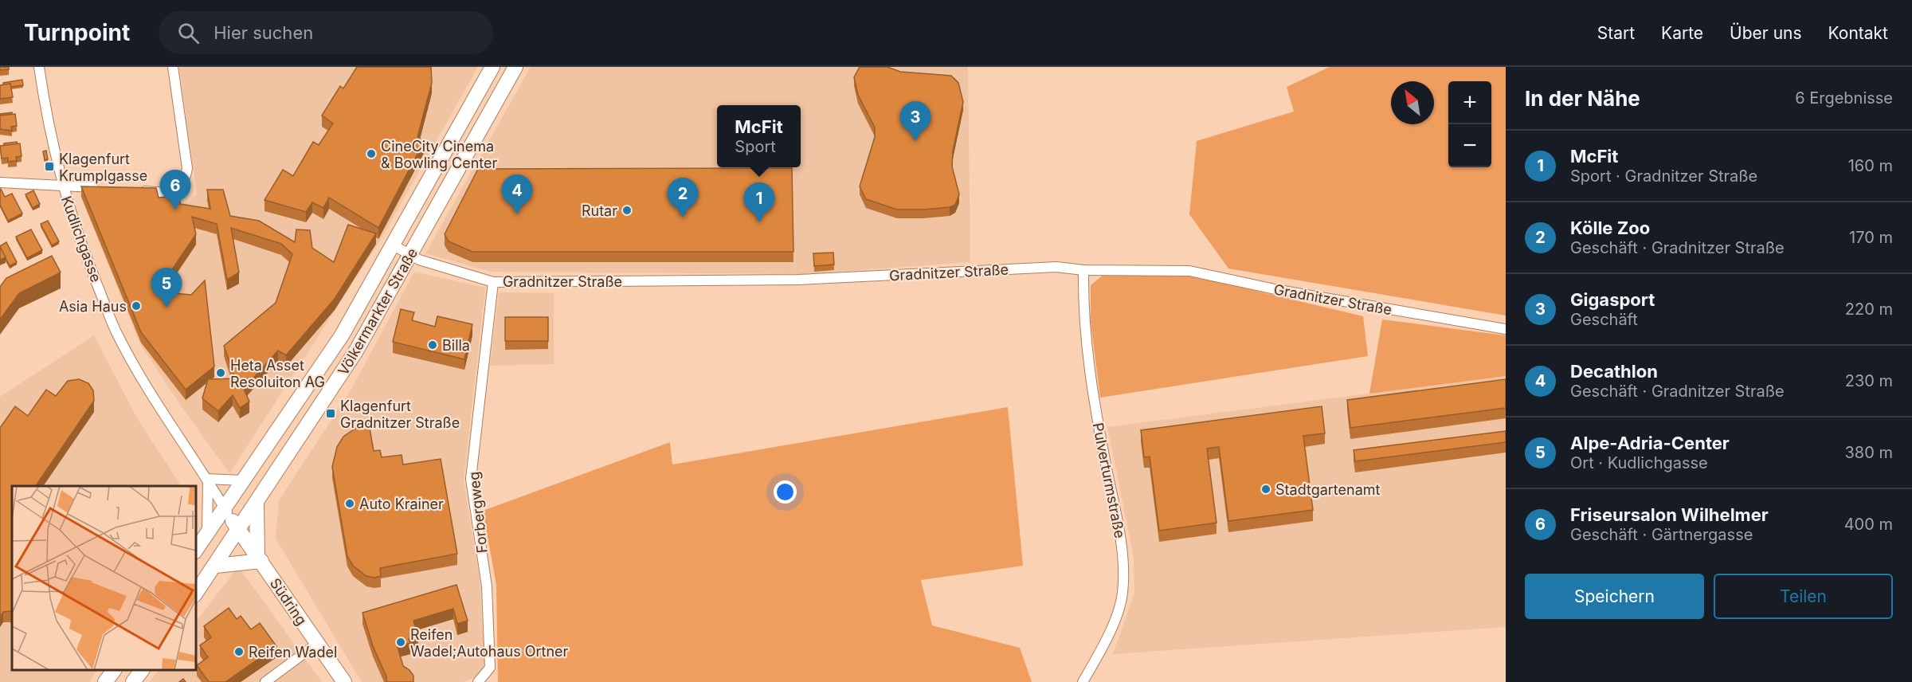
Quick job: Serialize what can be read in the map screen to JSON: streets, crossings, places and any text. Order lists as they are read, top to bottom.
{
  "streets": {
    "main road": ["Völkermarkter Straße", "Südring"],
    "street": [
      "Kudlichgasse",
      "Gradnitzer Straße",
      "Pulverturmstraße",
      "Forbergweg"
    ]
  },
  "crossings": [
    ["Kudlichgasse", "Südring"],
    ["Gradnitzer Straße", "Völkermarkter Straße"],
    ["Gradnitzer Straße", "Pulverturmstraße"],
    ["Gradnitzer Straße", "Forbergweg"]
  ],
  "places": {
    "other": [
      "CineCity Cinema & Bowling Center",
      "Rutar",
      "Asia Haus",
      "Billa",
      "Heta Asset Resoluiton AG",
      "Stadtgartenamt",
      "Auto Krainer",
      "Reifen Wadel;Autohaus Ortner",
      "Reifen Wadel"
    ],
    "transit": ["Klagenfurt Krumplgasse", "Klagenfurt Gradnitzer Straße"]
  },
  "north": "top left",
  "page": {
    "header": "Turnpoint",
    "search": "Hier suchen",
    "nav": [
      "Start",
      "Karte",
      "Über uns",
      "Kontakt"
    ],
    "heading": ["In der Nähe", "6 Ergebnisse"],
    "map_buttons": ["+", "−"],
    "pins": [
      "3",
      "6",
      "4",
      "2",
      "1",
      "5"
    ],
    "popup": ["McFit", "Sport"],
    "list": [
      {
        "mark": "1",
        "name": "McFit",
        "note": "Sport · Gradnitzer Straße",
        "value": "160 m"
      },
      {
        "mark": "2",
        "name": "Kölle Zoo",
        "note": "Geschäft · Gradnitzer Straße",
        "value": "170 m"
      },
      {
        "mark": "3",
        "name": "Gigasport",
        "note": "Geschäft",
        "value": "220 m"
      },
      {
        "mark": "4",
        "name": "Decathlon",
        "note": "Geschäft · Gradnitzer Straße",
        "value": "230 m"
      },
      {
        "mark": "5",
        "name": "Alpe-Adria-Center",
        "note": "Ort · Kudlichgasse",
        "value": "380 m"
      },
      {
        "mark": "6",
        "name": "Friseursalon Wilhelmer",
        "note": "Geschäft · Gärtnergasse",
        "value": "400 m"
      }
    ],
    "buttons": ["Speichern", "Teilen"]
  }
}
